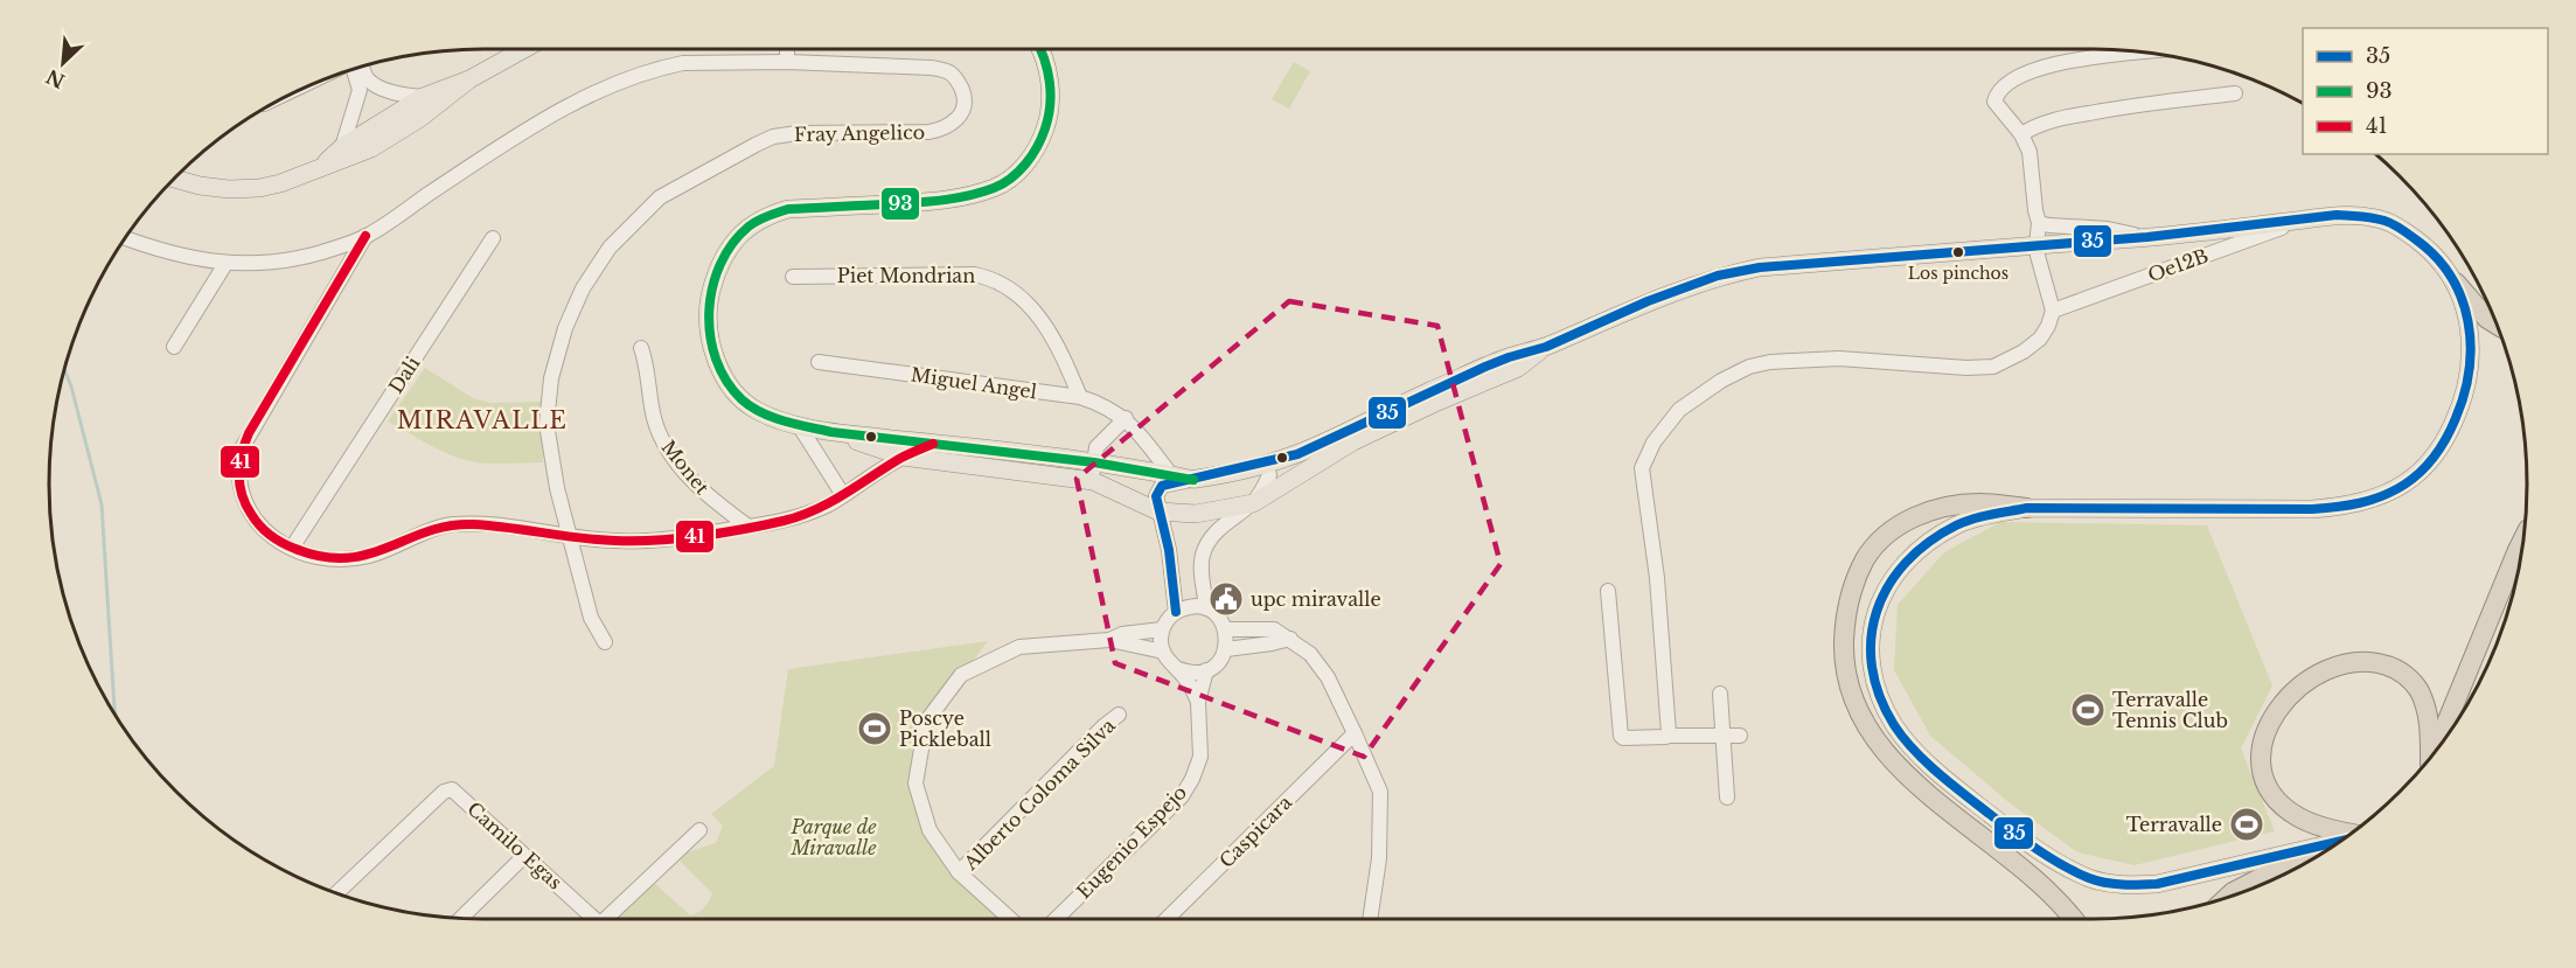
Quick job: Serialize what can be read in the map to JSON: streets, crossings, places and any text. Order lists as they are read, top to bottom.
{
  "streets": {
    "street": [
      "Fray Angelico",
      "Oe12B",
      "Piet Mondrian",
      "Dali",
      "Miguel Angel",
      "Monet",
      "Alberto Coloma Silva",
      "Caspicara",
      "Eugenio Espejo",
      "Camilo Egas"
    ]
  },
  "crossings": [
    ["Piet Mondrian", "Miguel Angel"]
  ],
  "districts": ["MIRAVALLE"],
  "parks": ["Parque de Miravalle"],
  "places": {
    "other": ["Los pinchos"],
    "public building": ["upc miravalle"],
    "sports": ["Terravalle Tennis Club", "Poscye Pickleball", "Terravalle"]
  },
  "lines": ["transit line 93", "transit line 35", "transit line 41"],
  "legend": ["35", "93", "41"],
  "north": "bottom left"
}
